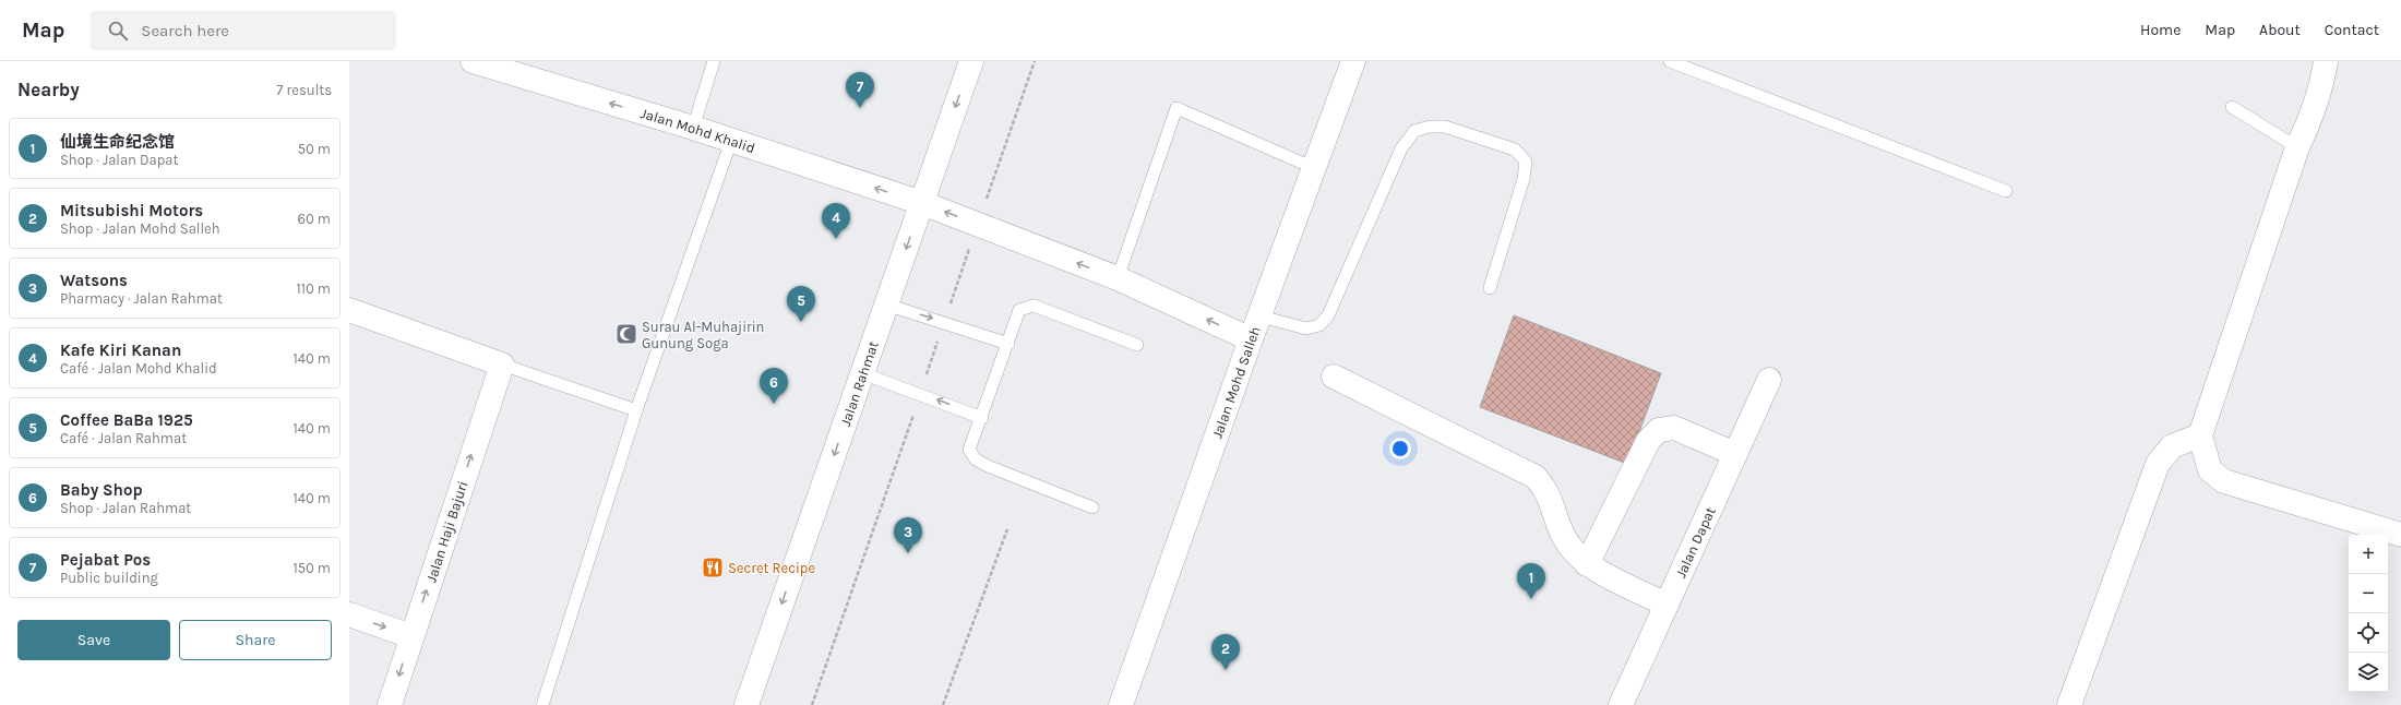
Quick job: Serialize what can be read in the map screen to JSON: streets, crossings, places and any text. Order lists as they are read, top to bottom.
{
  "streets": {
    "street": [
      "Jalan Mohd Khalid",
      "Jalan Rahmat",
      "Jalan Mohd Salleh",
      "Jalan Haji Bajuri",
      "Jalan Dapat"
    ]
  },
  "crossings": [
    ["Jalan Mohd Khalid", "Jalan Rahmat"],
    ["Jalan Mohd Khalid", "Jalan Mohd Salleh"]
  ],
  "one_way": ["Jalan Mohd Khalid", "Jalan Rahmat"],
  "places": {
    "mosque": ["Surau Al-Muhajirin Gunung Soga"],
    "restaurant": ["Secret Recipe"]
  },
  "page": {
    "header": "Map",
    "search": "Search here",
    "nav": [
      "Home",
      "Map",
      "About",
      "Contact"
    ],
    "heading": ["Nearby", "7 results"],
    "pins": [
      "7",
      "4",
      "5",
      "6",
      "3",
      "1",
      "2"
    ],
    "list": [
      {
        "mark": "1",
        "name": "仙境生命纪念馆",
        "note": "Shop · Jalan Dapat",
        "value": "50 m"
      },
      {
        "mark": "2",
        "name": "Mitsubishi Motors",
        "note": "Shop · Jalan Mohd Salleh",
        "value": "60 m"
      },
      {
        "mark": "3",
        "name": "Watsons",
        "note": "Pharmacy · Jalan Rahmat",
        "value": "110 m"
      },
      {
        "mark": "4",
        "name": "Kafe Kiri Kanan",
        "note": "Café · Jalan Mohd Khalid",
        "value": "140 m"
      },
      {
        "mark": "5",
        "name": "Coffee BaBa 1925",
        "note": "Café · Jalan Rahmat",
        "value": "140 m"
      },
      {
        "mark": "6",
        "name": "Baby Shop",
        "note": "Shop · Jalan Rahmat",
        "value": "140 m"
      },
      {
        "mark": "7",
        "name": "Pejabat Pos",
        "note": "Public building",
        "value": "150 m"
      }
    ],
    "map_buttons": ["+", "−"],
    "buttons": ["Save", "Share"]
  }
}
